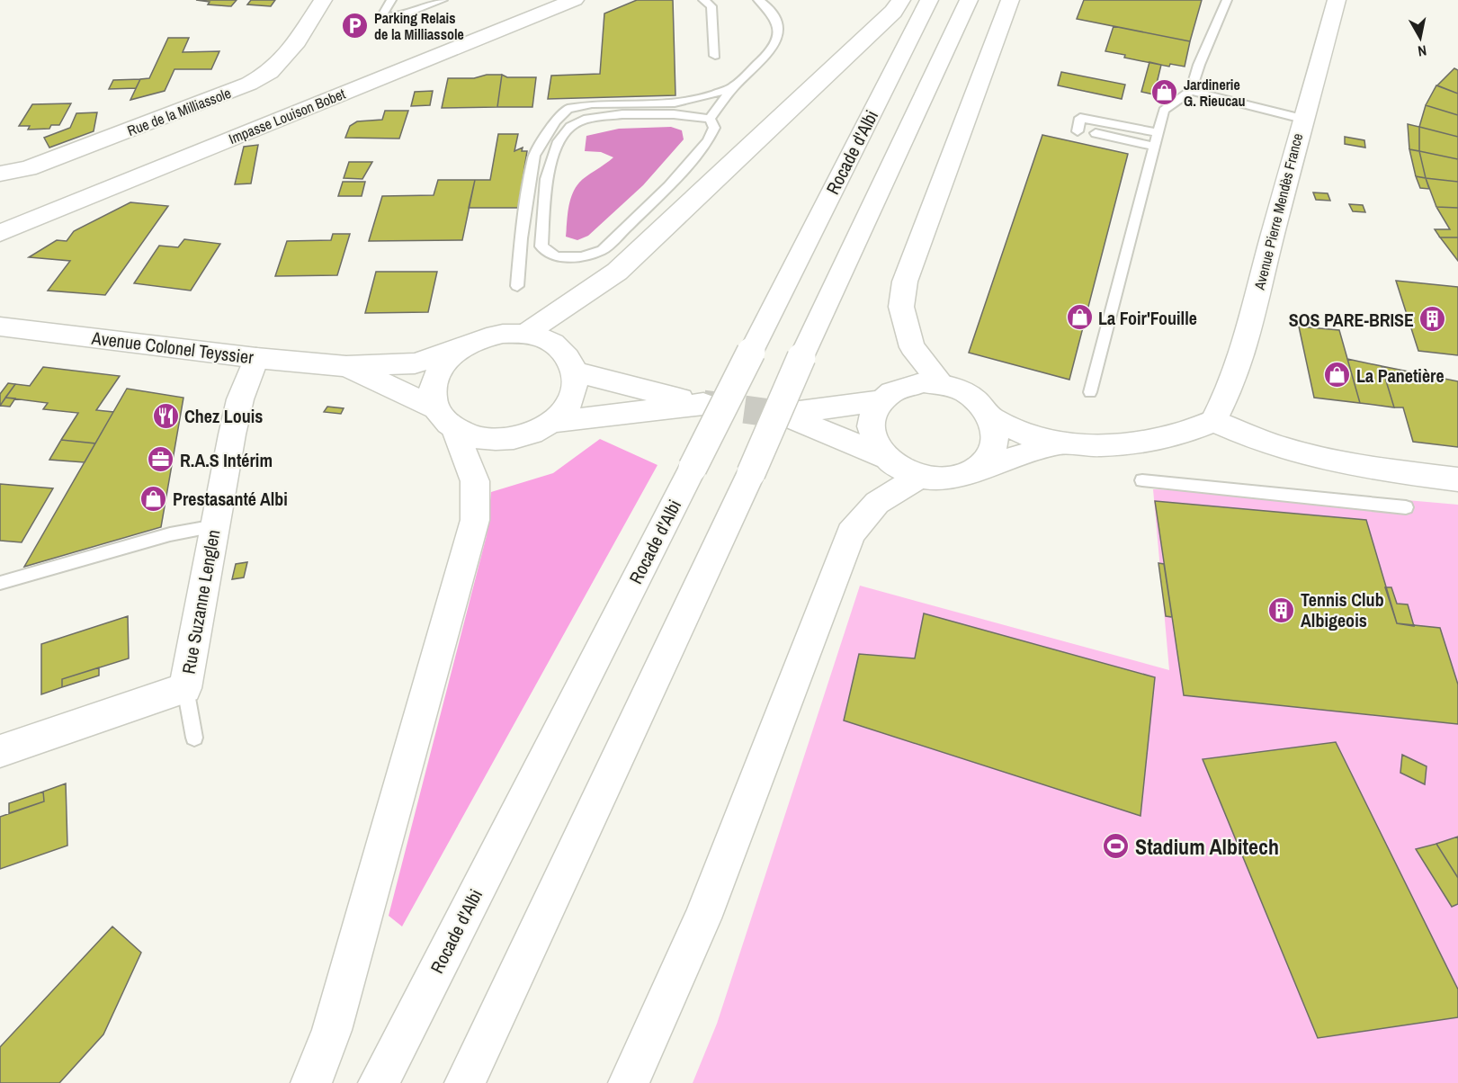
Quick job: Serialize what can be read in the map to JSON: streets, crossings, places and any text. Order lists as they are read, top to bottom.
{
  "streets": {
    "main road": [
      "Rue de la Milliassole",
      "Impasse Louison Bobet",
      "Rocade d'Albi",
      "Avenue Pierre Mendès France",
      "Avenue Colonel Teyssier",
      "Rue Suzanne Lenglen"
    ]
  },
  "crossings": [
    ["Avenue Colonel Teyssier", "Rue Suzanne Lenglen"]
  ],
  "places": {
    "parking": ["Parking Relais de la Milliassole"],
    "shop": [
      "Jardinerie G. Rieucau",
      "La Foir'Fouille",
      "La Panetière",
      "Prestasanté Albi"
    ],
    "building": ["SOS PARE-BRISE", "Tennis Club Albigeois"],
    "restaurant": ["Chez Louis"],
    "office": ["R.A.S Intérim"],
    "sports": ["Stadium Albitech"]
  },
  "north": "bottom"
}
